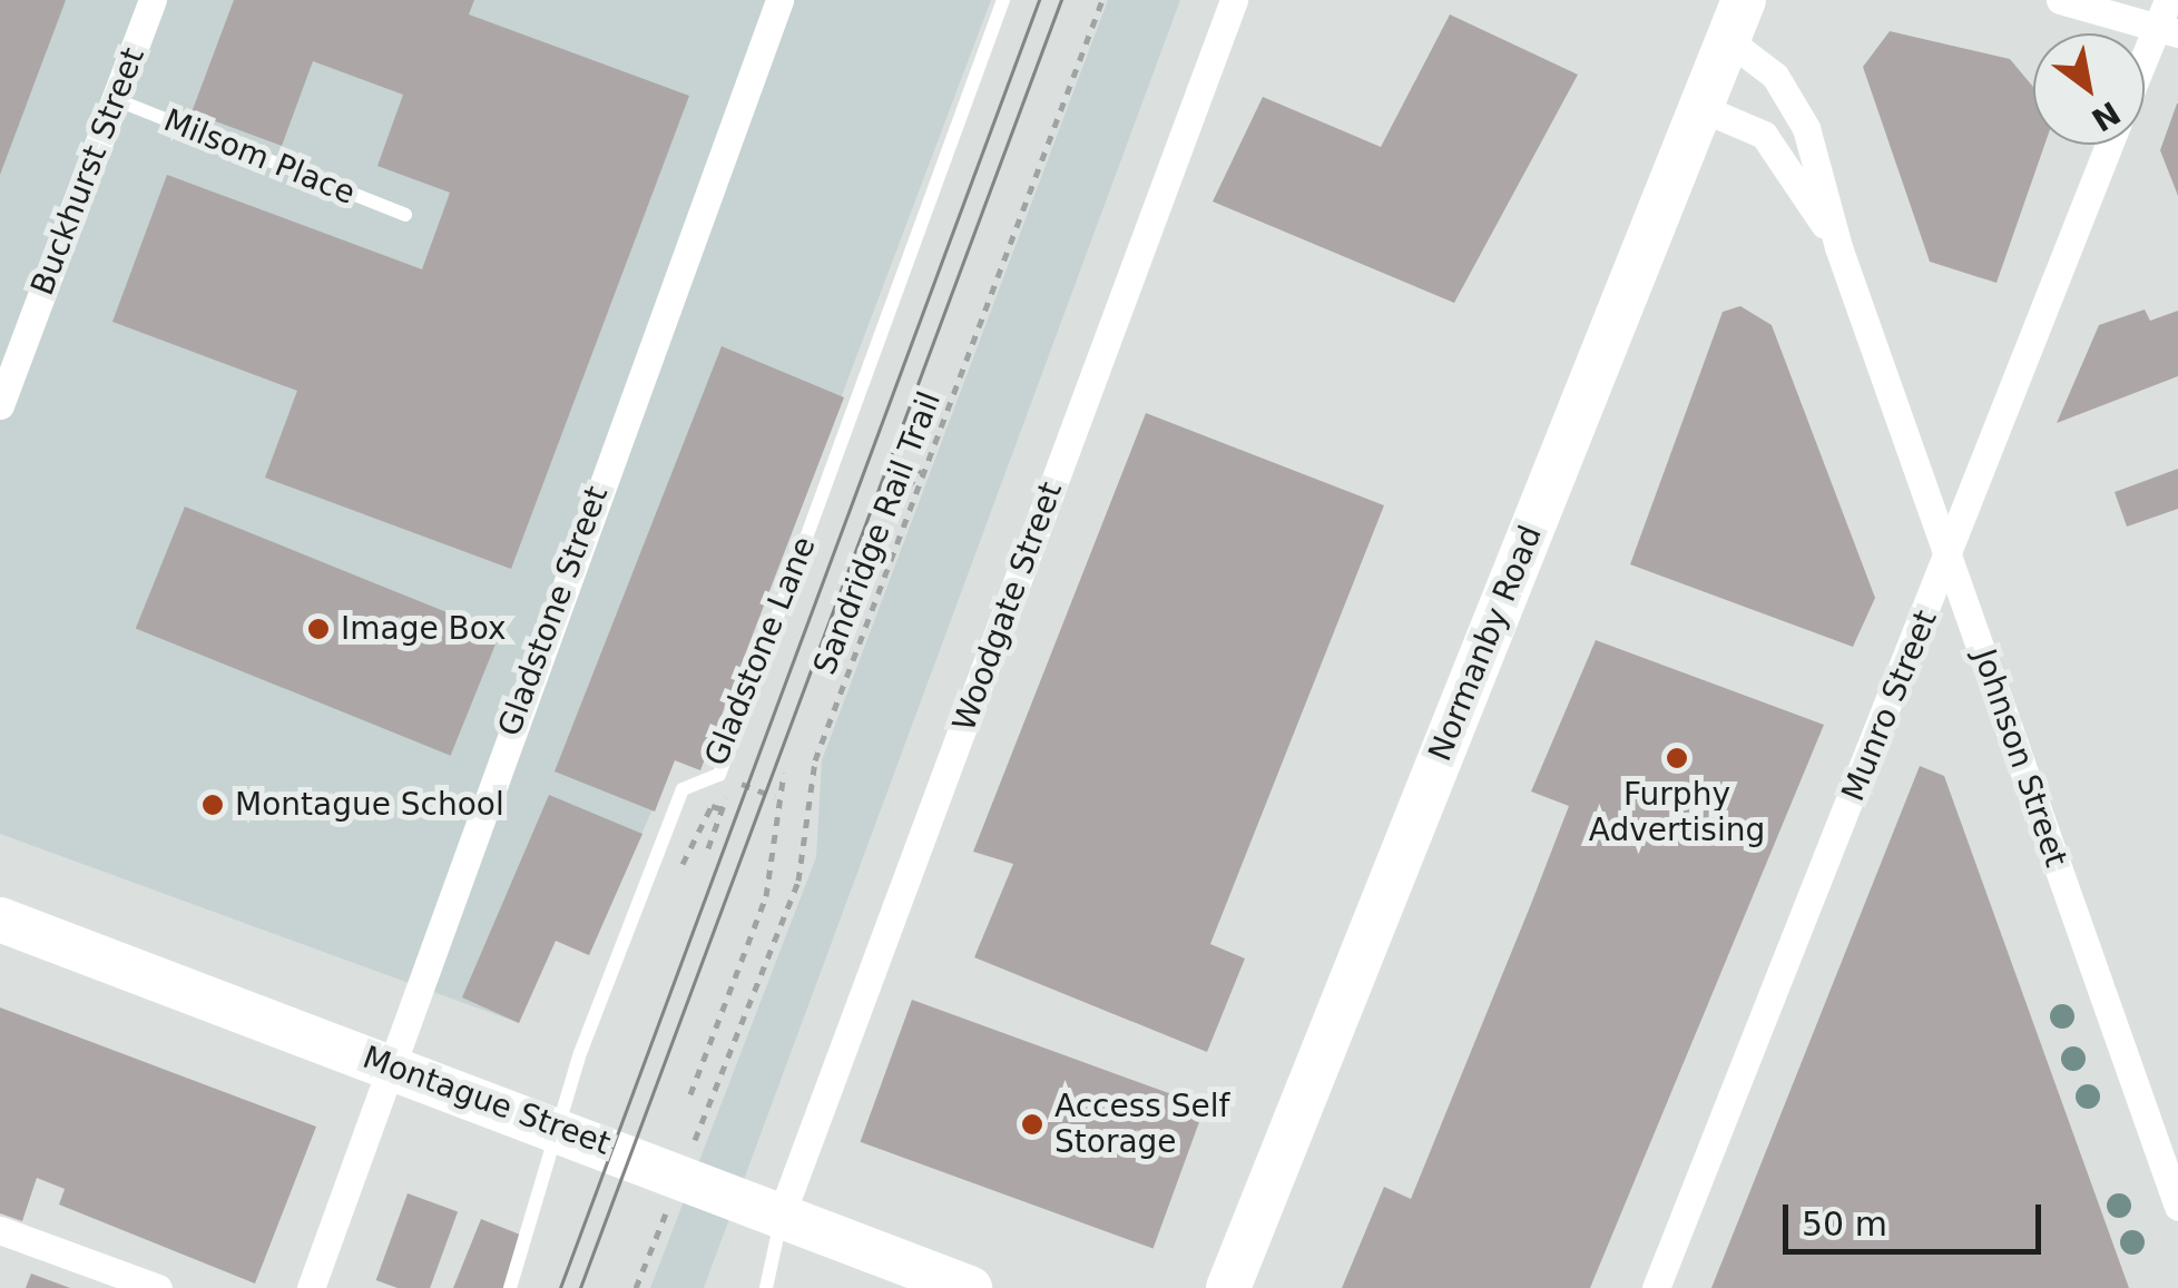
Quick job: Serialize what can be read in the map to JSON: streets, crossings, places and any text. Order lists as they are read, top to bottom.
{
  "streets": {
    "main road": ["Normanby Road", "Montague Street"],
    "street": [
      "Buckhurst Street",
      "Woodgate Street",
      "Gladstone Street",
      "Munro Street",
      "Johnson Street"
    ],
    "lane": ["Milsom Place", "Gladstone Lane"],
    "path": ["Sandridge Rail Trail"]
  },
  "crossings": [
    ["Milsom Place", "Buckhurst Street"],
    ["Woodgate Street", "Montague Street"],
    ["Gladstone Street", "Montague Street"],
    ["Normanby Road", "Johnson Street"],
    ["Gladstone Lane", "Montague Street"],
    ["Munro Street", "Johnson Street"]
  ],
  "places": [
    "Image Box",
    "Furphy Advertising",
    "Montague School",
    "Access Self Storage"
  ],
  "scale_bar": "50 m",
  "north": "bottom right"
}
